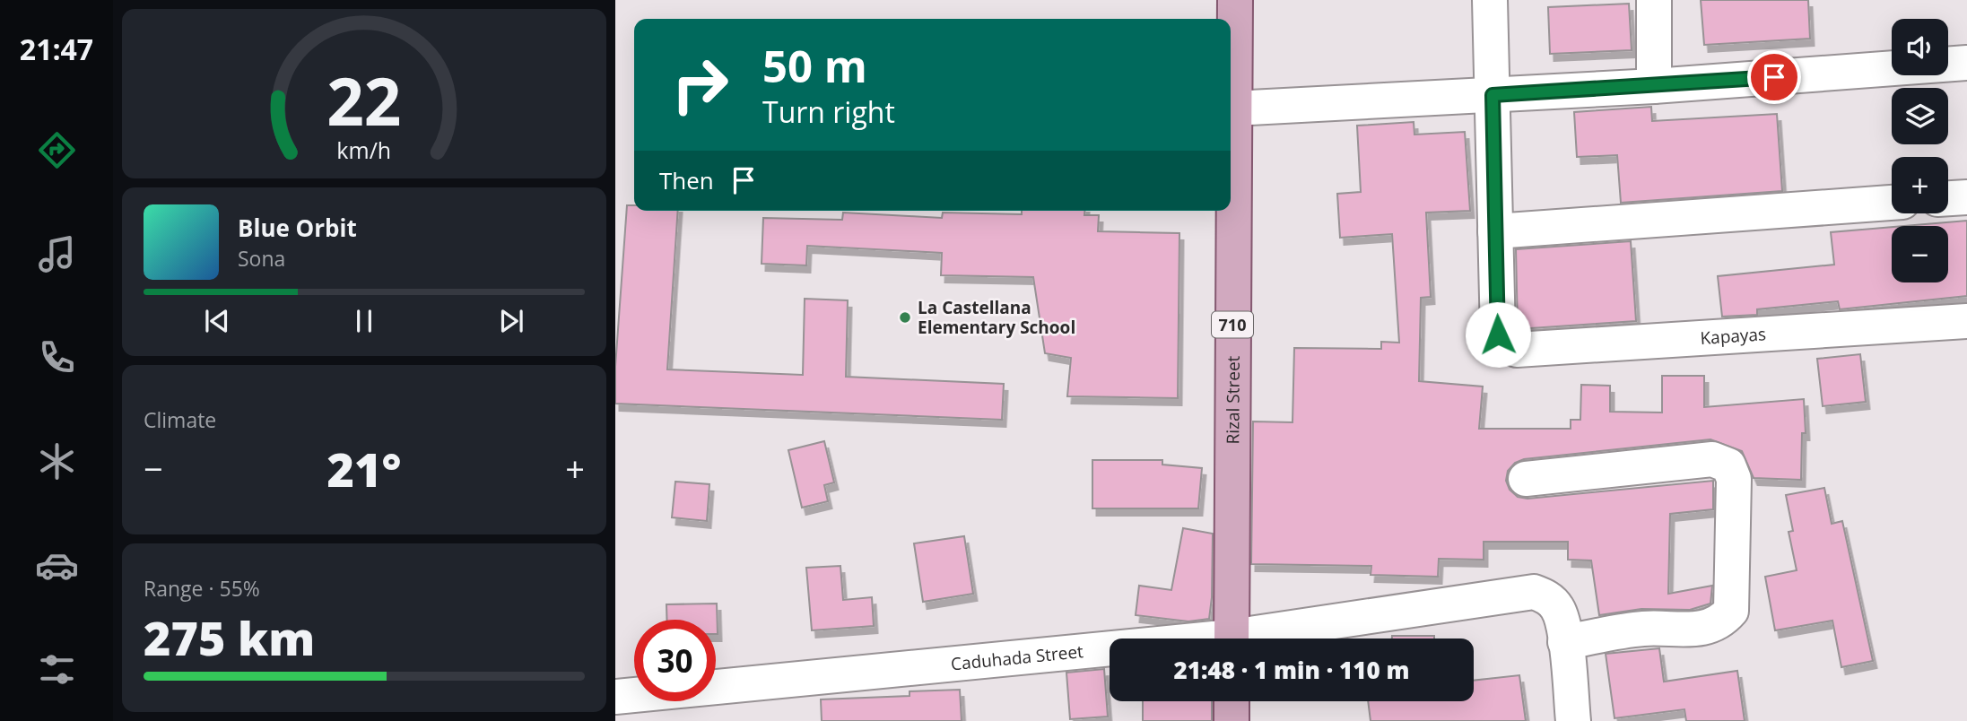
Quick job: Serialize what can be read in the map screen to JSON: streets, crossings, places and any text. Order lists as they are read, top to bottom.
{
  "streets": {
    "main road": ["710", "Rizal Street"],
    "street": ["Kapayas", "Caduhada Street"]
  },
  "places": ["La Castellana Elementary School"],
  "page": {
    "tabs": "21:47",
    "map_buttons": ["+", "−"],
    "turn": ["50 m", "Turn right"],
    "then": "Then",
    "song": ["Blue Orbit", "Sona"],
    "tile": [
      "Climate",
      ["Range · 55%", "275 km"]
    ],
    "heat": ["−", "21°", "+"],
    "limit": "30",
    "trip": "21:48 · 1 min · 110 m",
    "gauge": ["22", "km/h"]
  }
}
